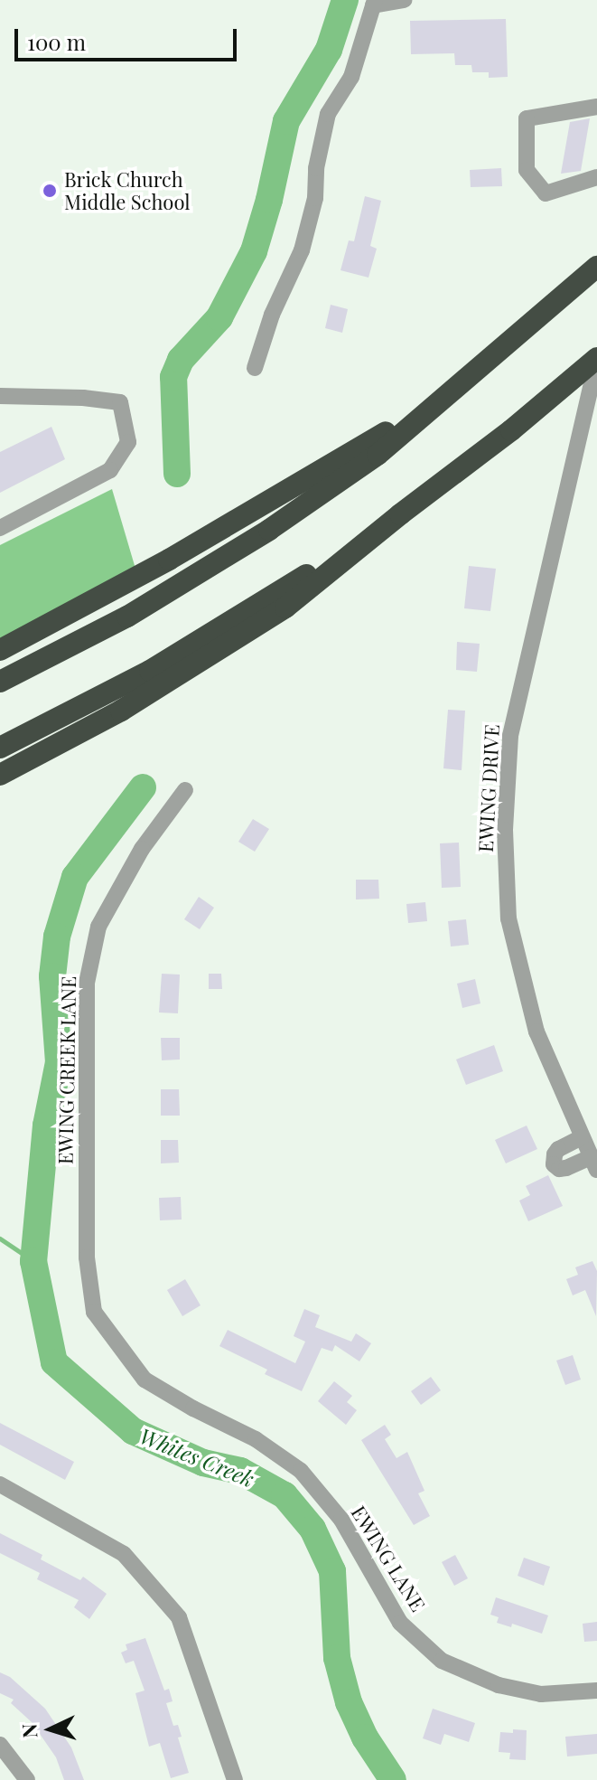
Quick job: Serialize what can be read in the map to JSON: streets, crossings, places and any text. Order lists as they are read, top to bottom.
{
  "streets": {
    "street": ["EWING DRIVE", "EWING CREEK LANE", "EWING LANE"]
  },
  "crossings": [
    ["EWING CREEK LANE", "EWING LANE"]
  ],
  "water": ["Whites Creek"],
  "places": ["Brick Church Middle School"],
  "scale_bar": "100 m",
  "north": "left"
}
